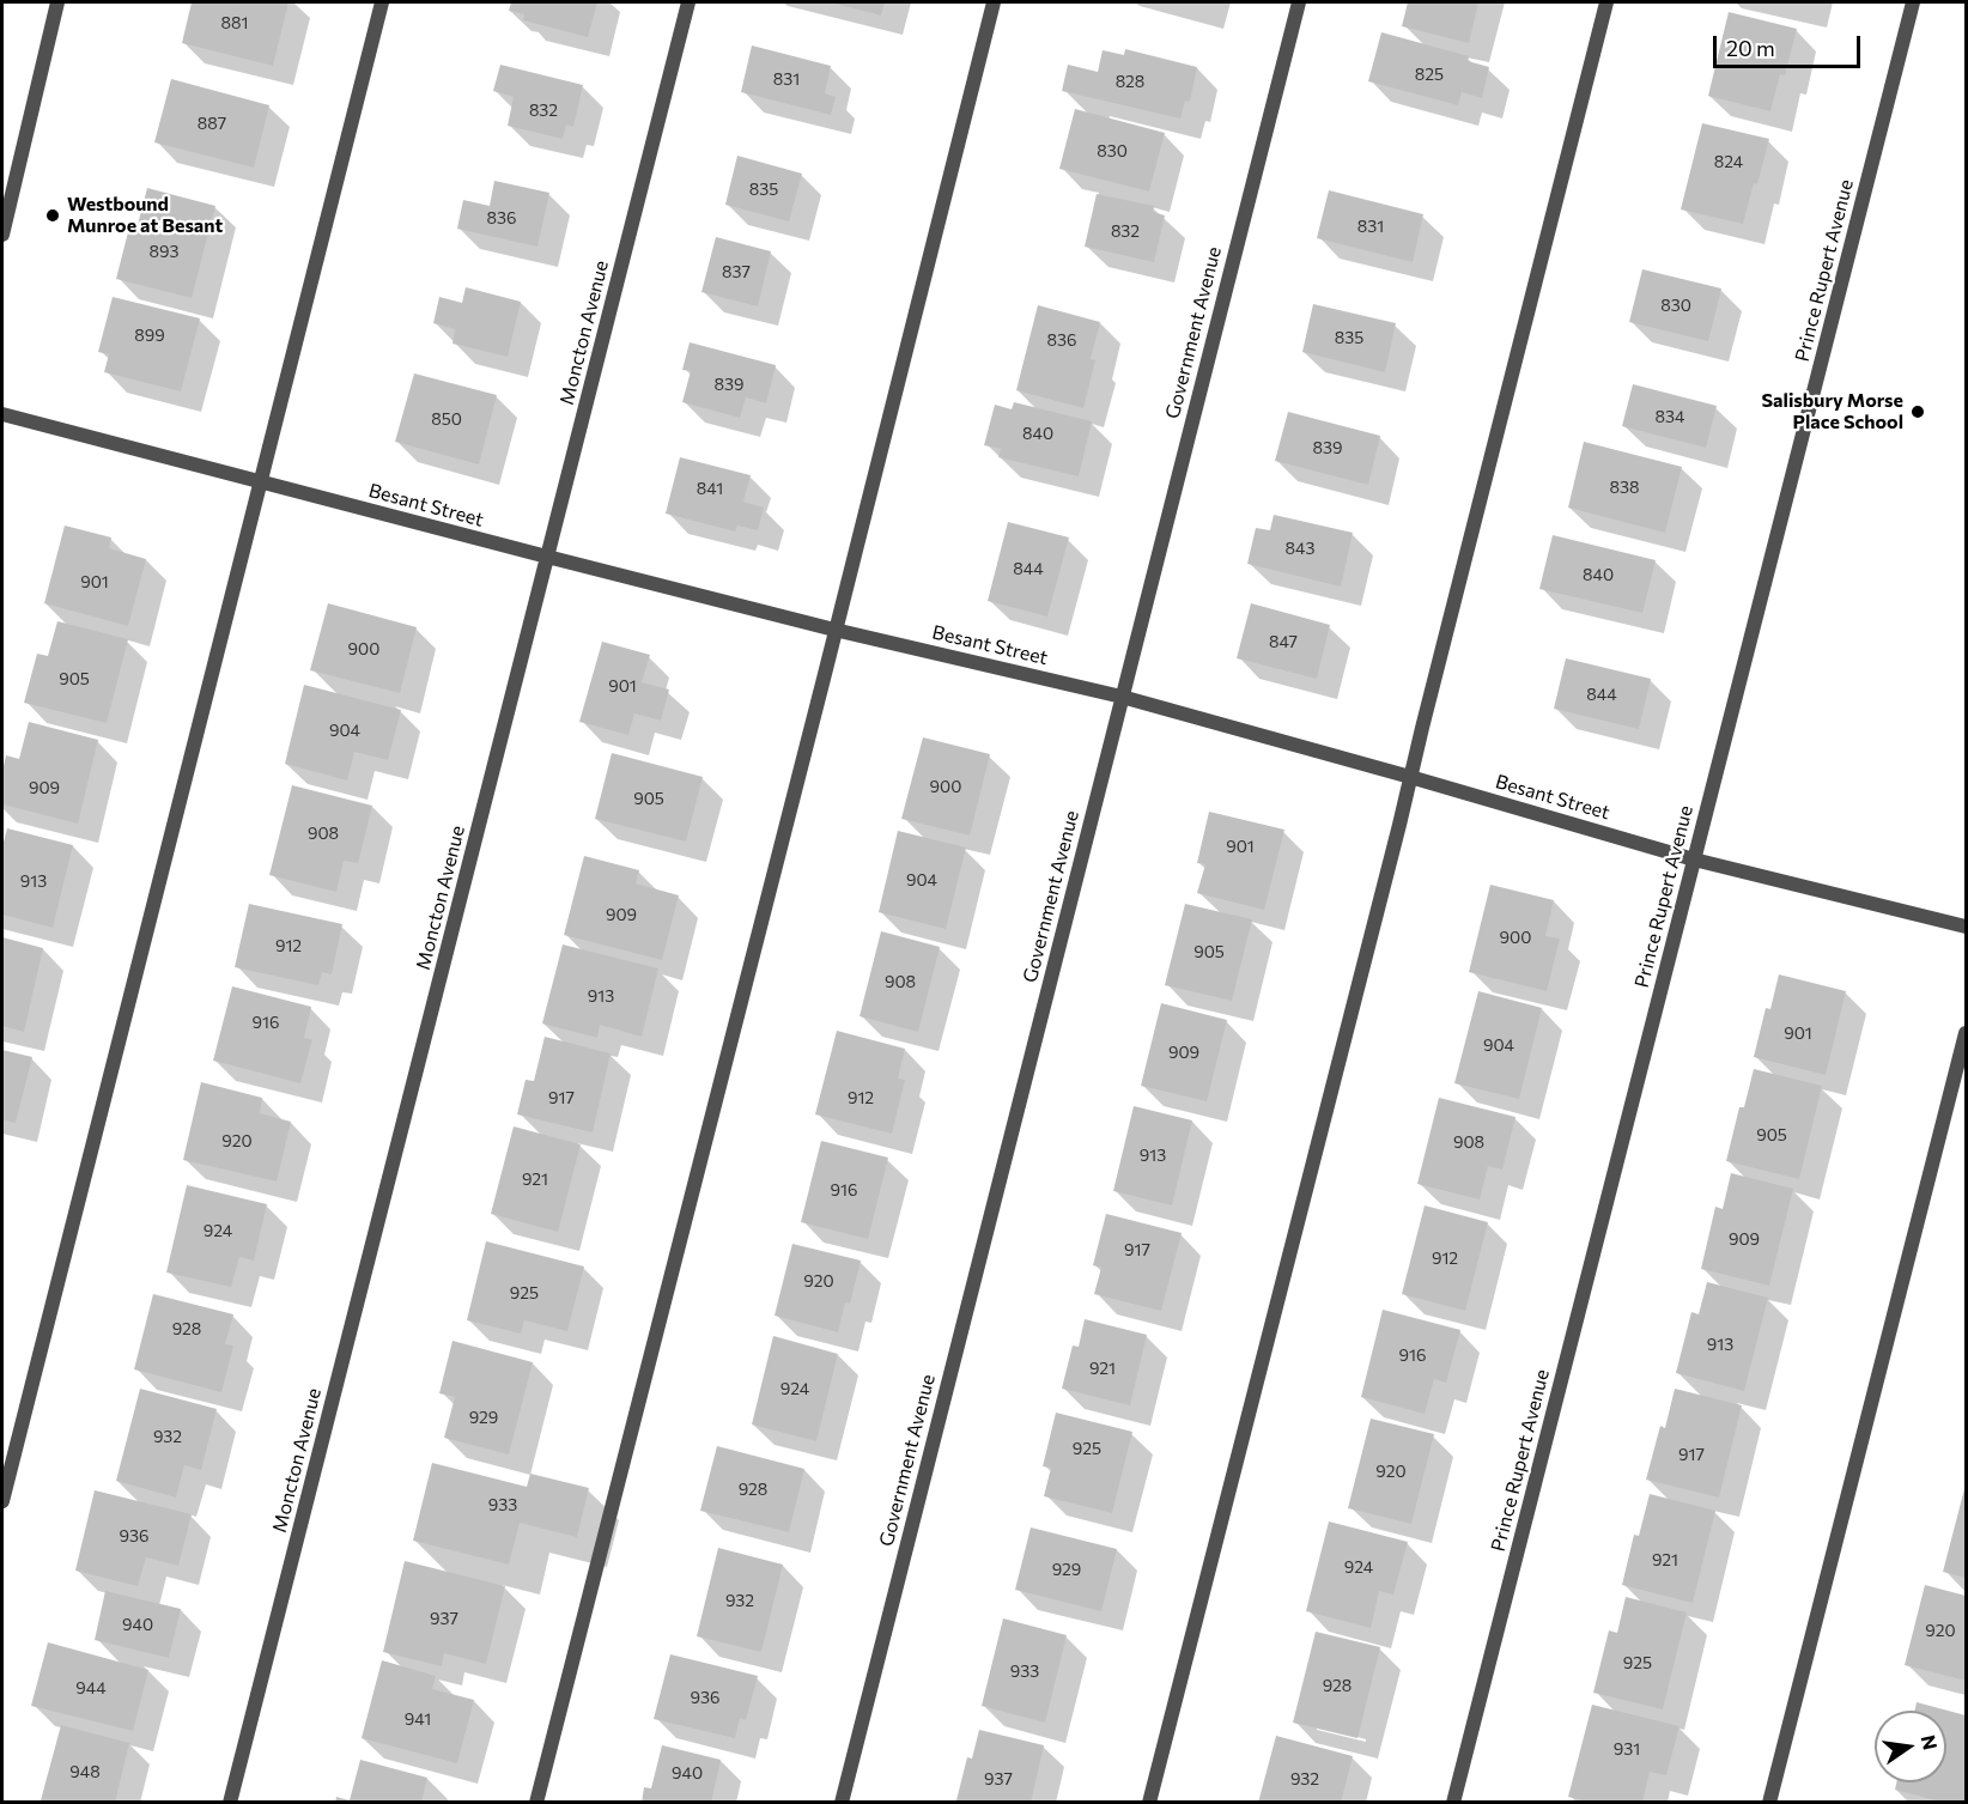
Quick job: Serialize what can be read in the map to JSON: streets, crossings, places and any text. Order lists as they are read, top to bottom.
{
  "streets": {
    "street": [
      "Prince Rupert Avenue",
      "Moncton Avenue",
      "Government Avenue",
      "Besant Street"
    ]
  },
  "crossings": [
    ["Prince Rupert Avenue", "Besant Street"],
    ["Moncton Avenue", "Besant Street"],
    ["Government Avenue", "Besant Street"]
  ],
  "places": ["Westbound Munroe at Besant", "Salisbury Morse Place School"],
  "house_numbers": [
    "881",
    "825",
    "831",
    "828",
    "832",
    "887",
    "830",
    "824",
    "835",
    "836",
    "831",
    "832",
    "893",
    "837",
    "830",
    "899",
    "835",
    "836",
    "839",
    "834",
    "850",
    "840",
    "839",
    "838",
    "841",
    "843",
    "844",
    "840",
    "901",
    "847",
    "900",
    "905",
    "901",
    "844",
    "904",
    "900",
    "909",
    "905",
    "908",
    "901",
    "904",
    "913",
    "909",
    "900",
    "912",
    "905",
    "908",
    "913",
    "916",
    "901",
    "904",
    "909",
    "917",
    "912",
    "905",
    "920",
    "908",
    "913",
    "921",
    "916",
    "924",
    "909",
    "917",
    "912",
    "920",
    "925",
    "928",
    "913",
    "916",
    "921",
    "924",
    "929",
    "932",
    "925",
    "917",
    "920",
    "928",
    "933",
    "936",
    "921",
    "924",
    "929",
    "932",
    "937",
    "940",
    "920",
    "925",
    "933",
    "928",
    "944",
    "936",
    "941",
    "931",
    "948",
    "940",
    "937",
    "932"
  ],
  "scale_bar": "20 m",
  "north": "right"
}
